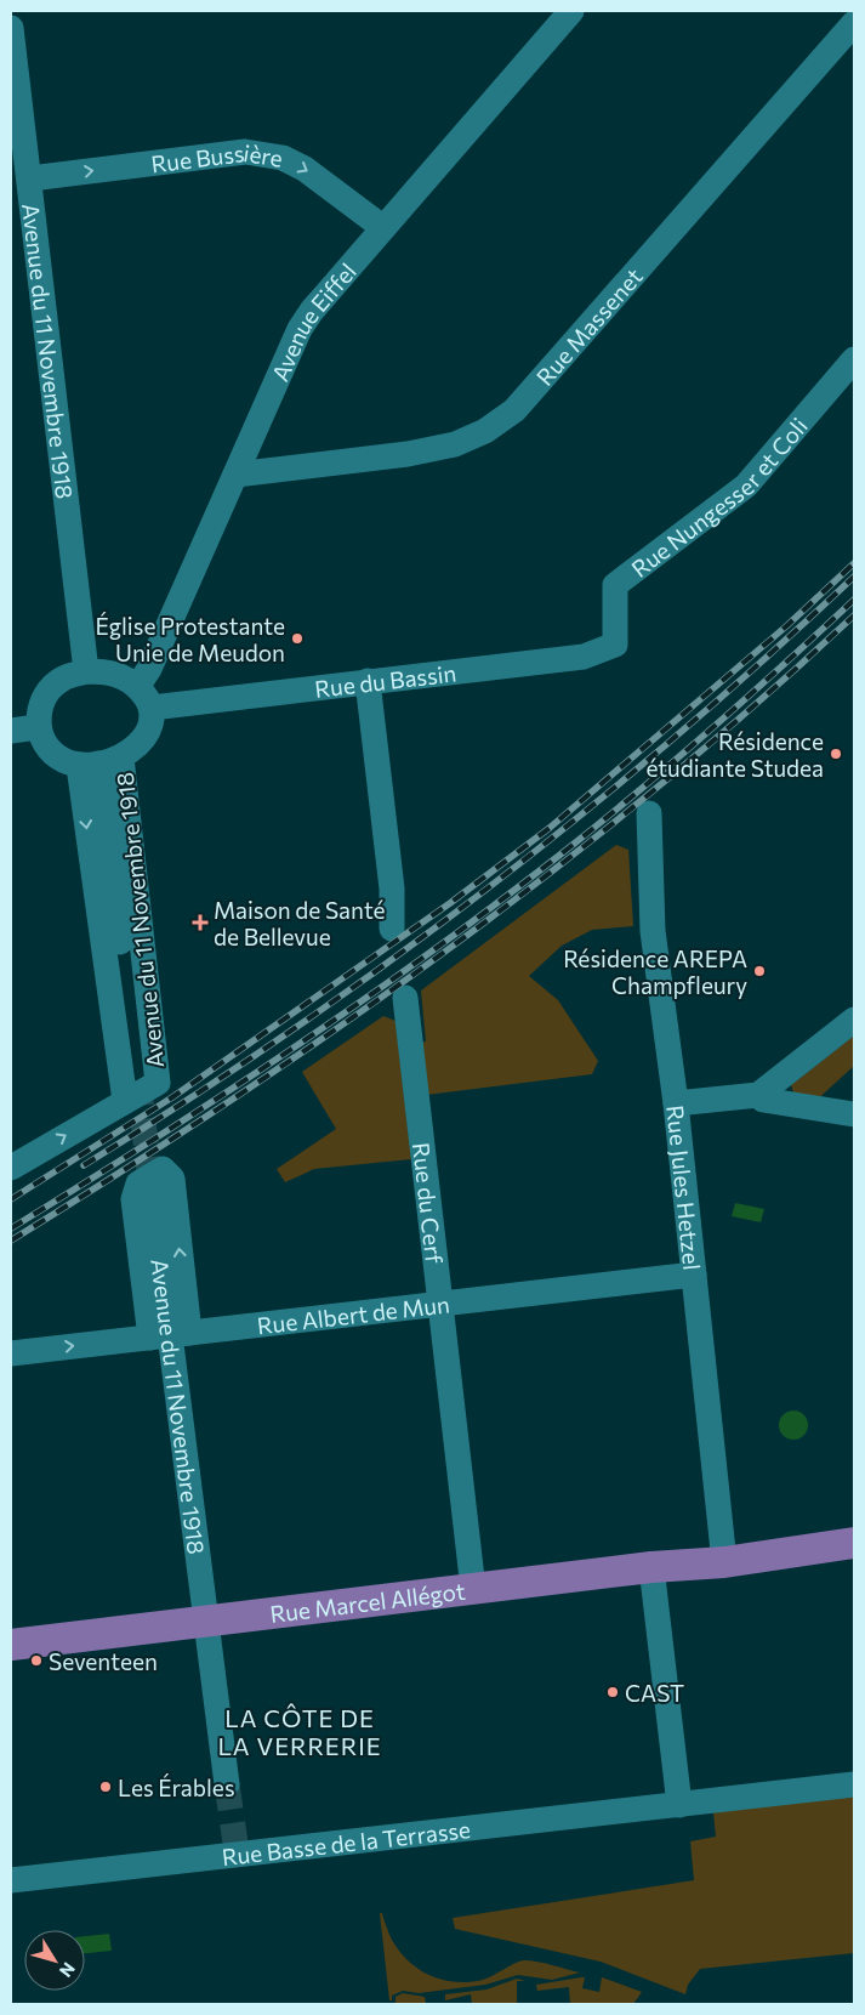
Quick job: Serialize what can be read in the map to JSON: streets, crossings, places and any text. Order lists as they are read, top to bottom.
{
  "streets": {
    "main road": ["Rue Marcel Allégot"],
    "street": [
      "Rue Bussière",
      "Avenue Eiffel",
      "Rue Massenet",
      "Avenue du 11 Novembre 1918",
      "Rue Nungesser et Coli",
      "Rue du Bassin",
      "Rue Jules Hetzel",
      "Rue du Cerf",
      "Rue Albert de Mun",
      "Rue Basse de la Terrasse"
    ]
  },
  "crossings": [
    ["Rue Bussière", "Avenue Eiffel"],
    ["Rue Bussière", "Avenue du 11 Novembre 1918"],
    ["Avenue Eiffel", "Rue Massenet"],
    ["Avenue Eiffel", "Avenue du 11 Novembre 1918"],
    ["Avenue Eiffel", "Rue du Bassin"],
    ["Avenue du 11 Novembre 1918", "Rue du Bassin"],
    ["Avenue du 11 Novembre 1918", "Rue Albert de Mun"],
    ["Avenue du 11 Novembre 1918", "Rue Marcel Allégot"],
    ["Rue Nungesser et Coli", "Rue du Bassin"],
    ["Rue Jules Hetzel", "Rue Albert de Mun"],
    ["Rue Jules Hetzel", "Rue Marcel Allégot"],
    ["Rue du Cerf", "Rue Albert de Mun"],
    ["Rue du Cerf", "Rue Marcel Allégot"]
  ],
  "one_way": ["Rue Bussière"],
  "districts": ["LA CÔTE DE LA VERRERIE"],
  "places": {
    "other": [
      "Église Protestante Unie de Meudon",
      "Résidence étudiante Studea",
      "Résidence AREPA Champfleury",
      "Seventeen",
      "CAST",
      "Les Érables"
    ],
    "health": ["Maison de Santé de Bellevue"]
  },
  "north": "bottom right"
}
